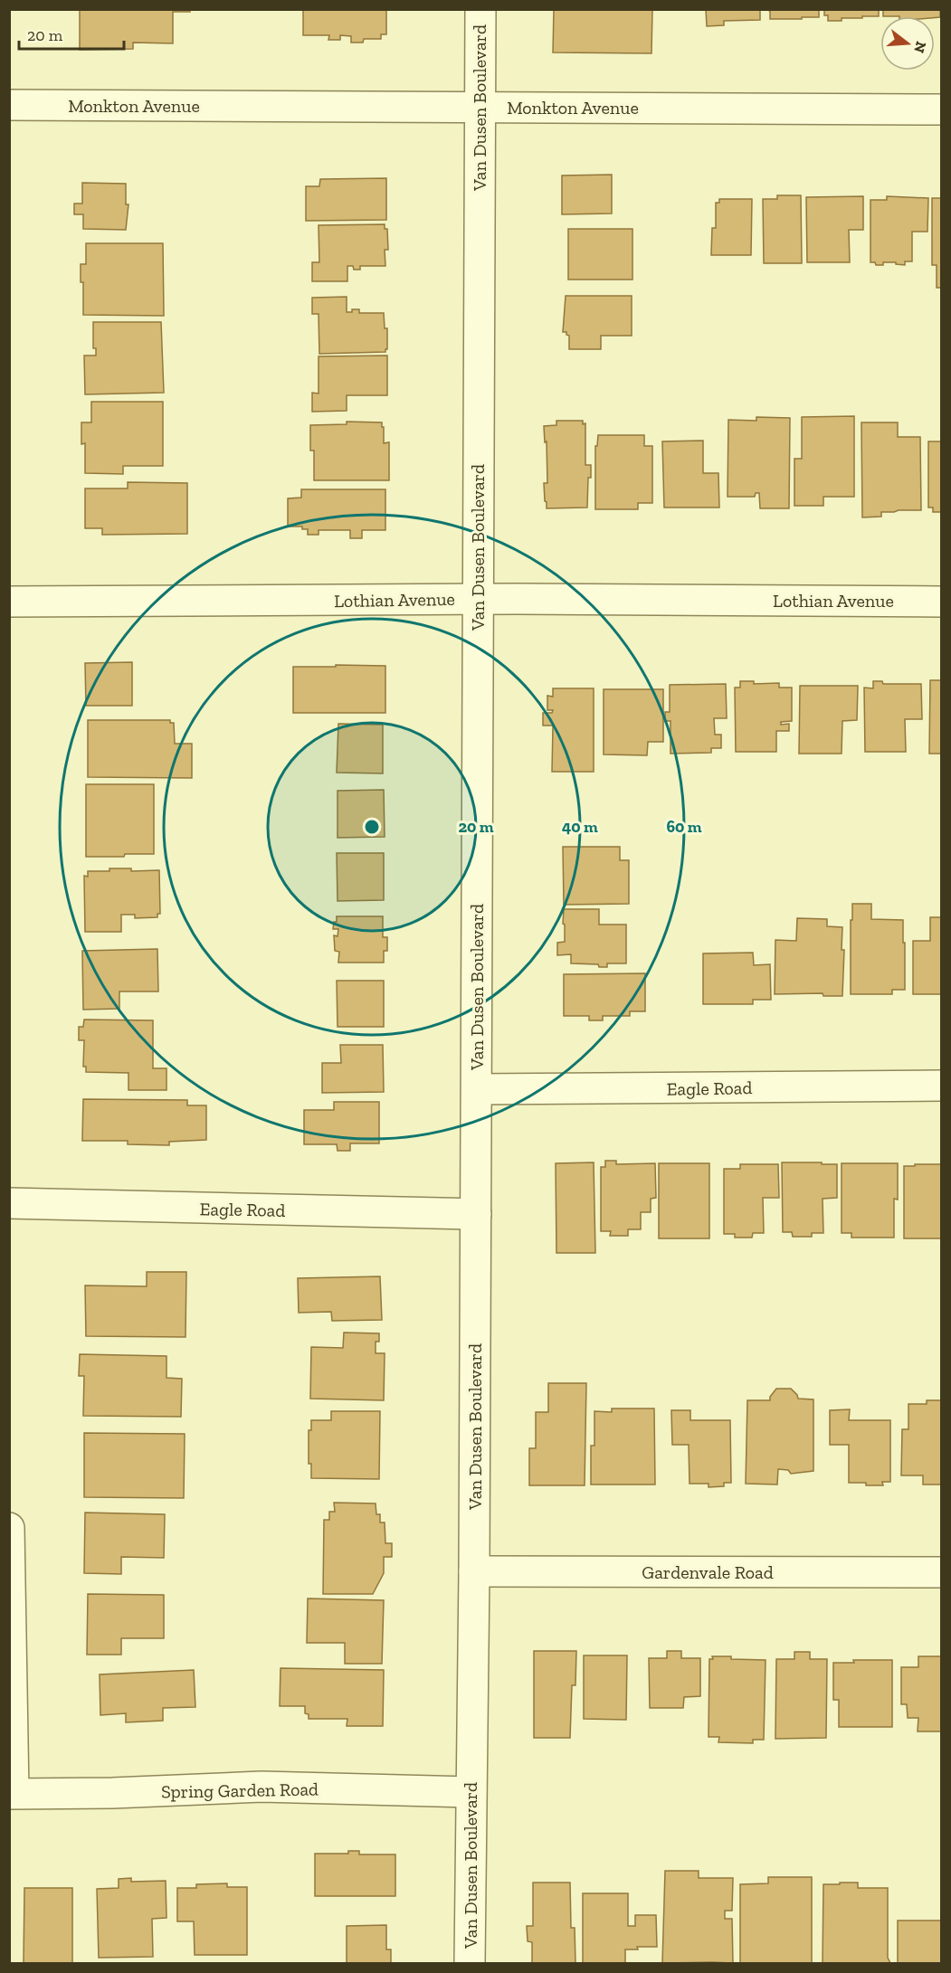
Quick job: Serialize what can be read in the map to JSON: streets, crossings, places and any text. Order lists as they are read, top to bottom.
{
  "streets": {
    "street": [
      "Monkton Avenue",
      "Van Dusen Boulevard",
      "Lothian Avenue",
      "Eagle Road",
      "Gardenvale Road",
      "Spring Garden Road"
    ]
  },
  "crossings": [
    ["Monkton Avenue", "Van Dusen Boulevard"],
    ["Van Dusen Boulevard", "Lothian Avenue"],
    ["Van Dusen Boulevard", "Eagle Road"],
    ["Van Dusen Boulevard", "Gardenvale Road"],
    ["Van Dusen Boulevard", "Spring Garden Road"]
  ],
  "scale_bar": "20 m",
  "north": "right",
  "rings": ["20 m", "40 m", "60 m"]
}
